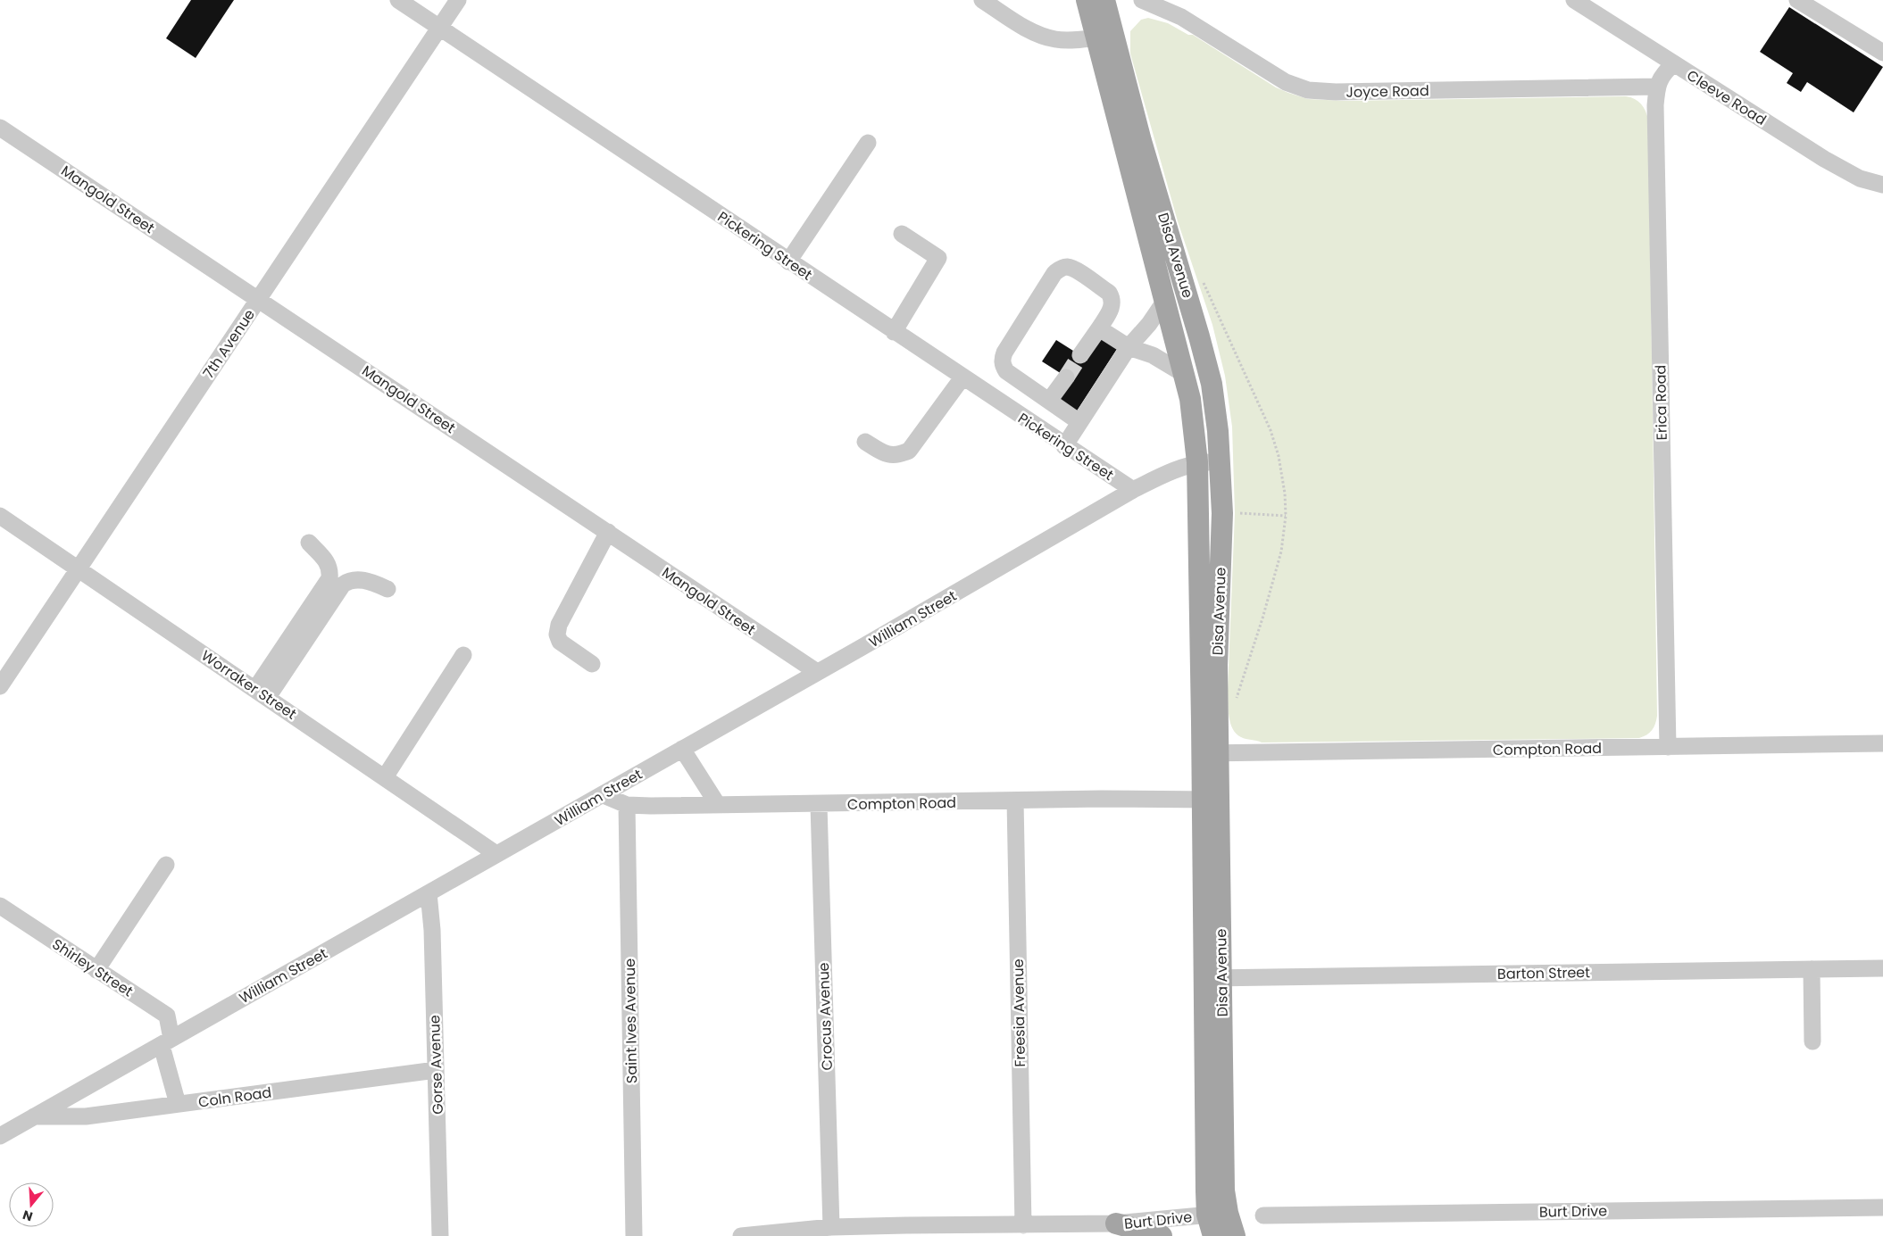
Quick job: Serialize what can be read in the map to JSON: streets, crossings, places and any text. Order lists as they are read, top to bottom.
{
  "streets": {
    "main road": ["Disa Avenue"],
    "street": [
      "Joyce Road",
      "Cleeve Road",
      "Mangold Street",
      "Pickering Street",
      "7th Avenue",
      "Erica Road",
      "William Street",
      "Worraker Street",
      "Compton Road",
      "Shirley Street",
      "Barton Street",
      "Freesia Avenue",
      "Crocus Avenue",
      "Saint Ives Avenue",
      "Gorse Avenue",
      "Coln Road",
      "Burt Drive"
    ]
  },
  "crossings": [
    ["Joyce Road", "Erica Road"],
    ["Mangold Street", "7th Avenue"],
    ["Mangold Street", "William Street"],
    ["Pickering Street", "7th Avenue"],
    ["Pickering Street", "William Street"],
    ["Disa Avenue", "William Street"],
    ["Disa Avenue", "Compton Road"],
    ["Disa Avenue", "Barton Street"],
    ["Disa Avenue", "Burt Drive"],
    ["7th Avenue", "Worraker Street"],
    ["Erica Road", "Compton Road"],
    ["William Street", "Worraker Street"],
    ["William Street", "Compton Road"],
    ["William Street", "Shirley Street"],
    ["William Street", "Gorse Avenue"],
    ["William Street", "Coln Road"],
    ["Compton Road", "Freesia Avenue"],
    ["Compton Road", "Crocus Avenue"],
    ["Compton Road", "Saint Ives Avenue"],
    ["Shirley Street", "Coln Road"],
    ["Freesia Avenue", "Burt Drive"],
    ["Crocus Avenue", "Burt Drive"],
    ["Gorse Avenue", "Coln Road"]
  ],
  "north": "bottom"
}
